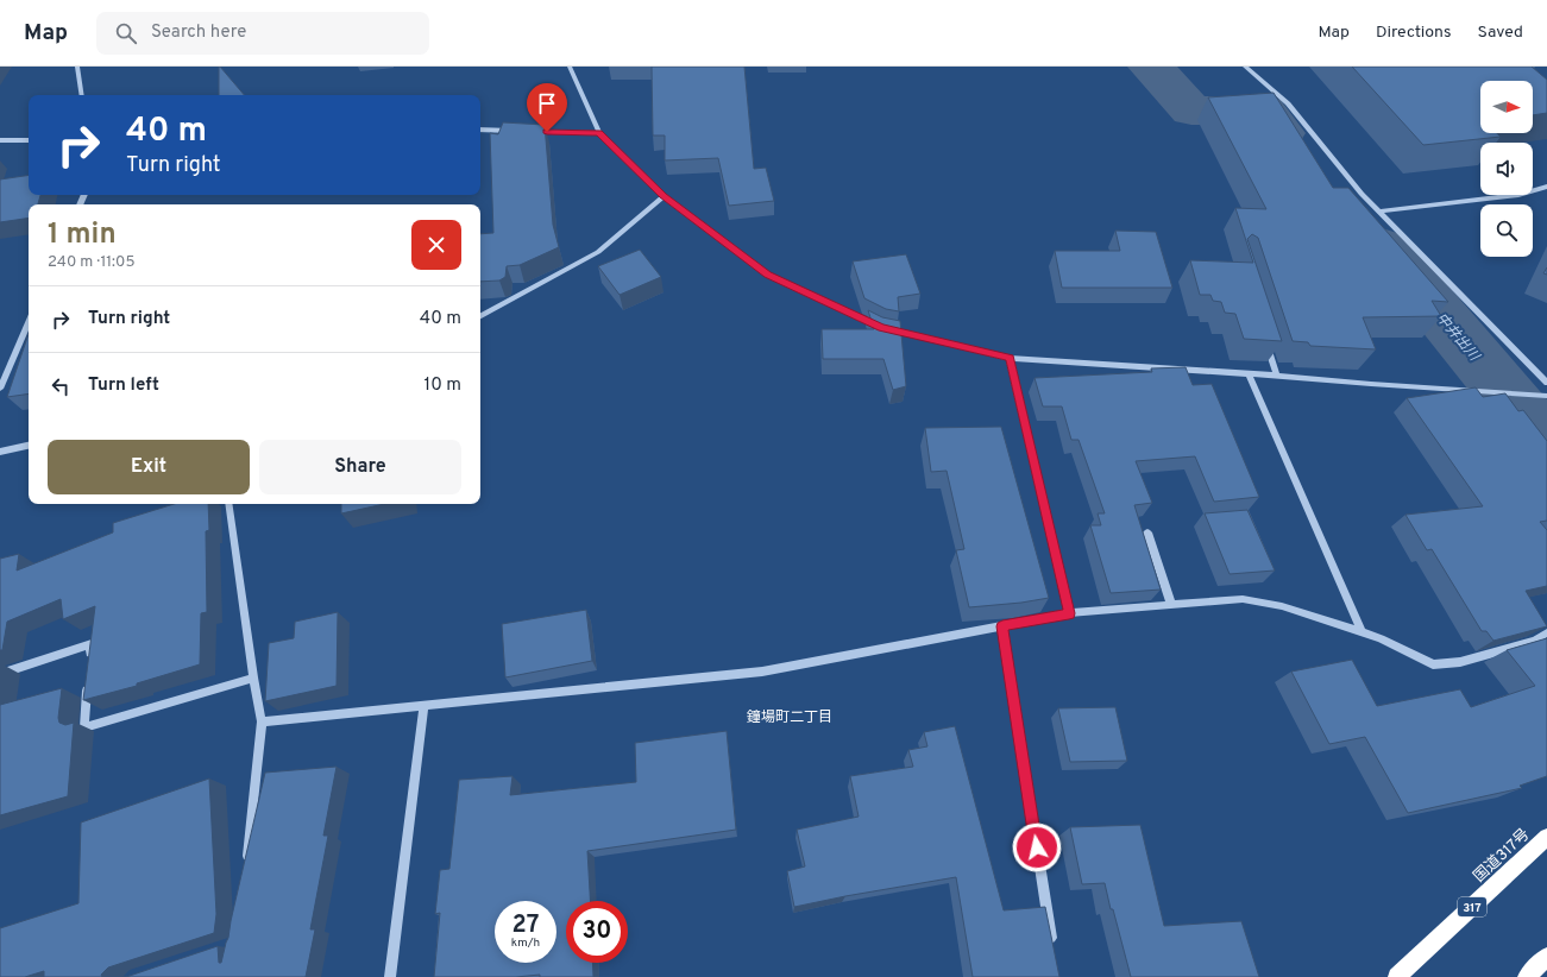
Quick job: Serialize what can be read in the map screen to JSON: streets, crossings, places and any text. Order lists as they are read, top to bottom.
{
  "streets": {
    "highway": ["国道317号", "317"]
  },
  "districts": ["鐘場町二丁目"],
  "water": ["中井出川"],
  "north": "right",
  "page": {
    "header": "Map",
    "search": "Search here",
    "nav": ["Map", "Directions", "Saved"],
    "turn": ["40 m", "Turn right"],
    "heading": ["1 min", "240 m · 11:05"],
    "list": [
      {
        "name": "Turn right",
        "value": "40 m"
      },
      {
        "name": "Turn left",
        "value": "10 m"
      }
    ],
    "buttons": ["Exit", "Share"],
    "speed": "27 km/h",
    "limit": "30"
  }
}
